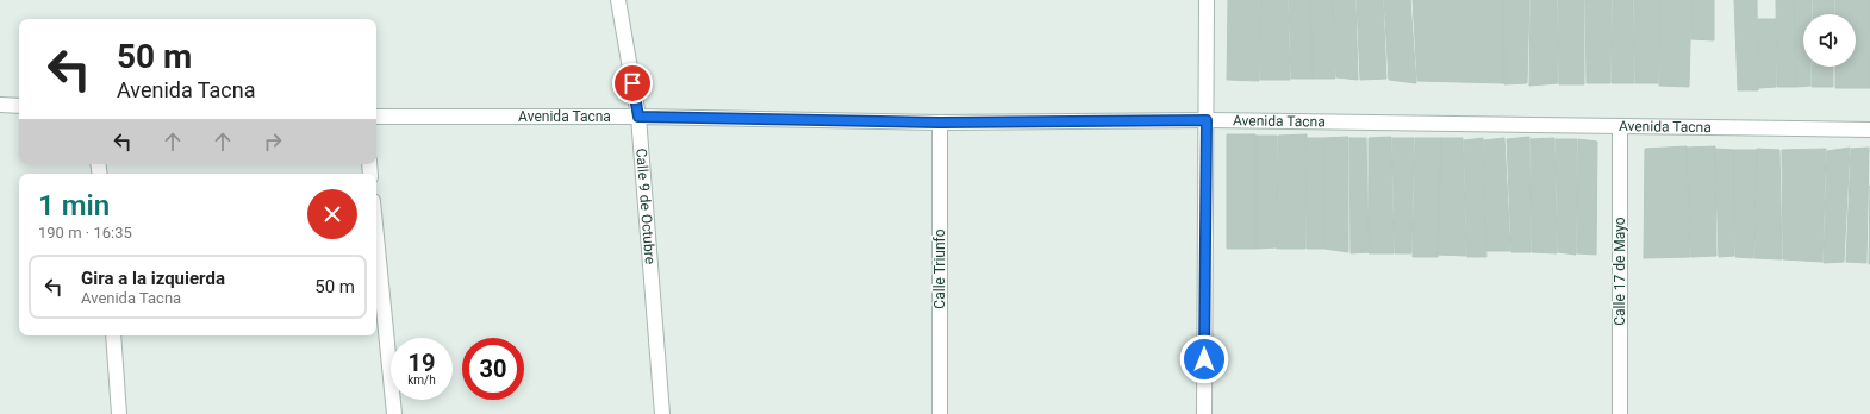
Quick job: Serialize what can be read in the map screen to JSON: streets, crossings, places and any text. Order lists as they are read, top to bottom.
{
  "streets": {
    "street": [
      "Avenida Tacna",
      "Calle 9 de Octubre",
      "Calle Triunfo",
      "Calle 17 de Mayo"
    ]
  },
  "crossings": [
    ["Avenida Tacna", "Calle 9 de Octubre"],
    ["Avenida Tacna", "Calle Triunfo"],
    ["Avenida Tacna", "Calle 17 de Mayo"]
  ],
  "page": {
    "turn": ["50 m", "Avenida Tacna"],
    "heading": ["1 min", "190 m · 16:35"],
    "list": [
      {
        "name": "Gira a la izquierda",
        "note": "Avenida Tacna",
        "value": "50 m"
      }
    ],
    "speed": "19 km/h",
    "limit": "30"
  }
}
